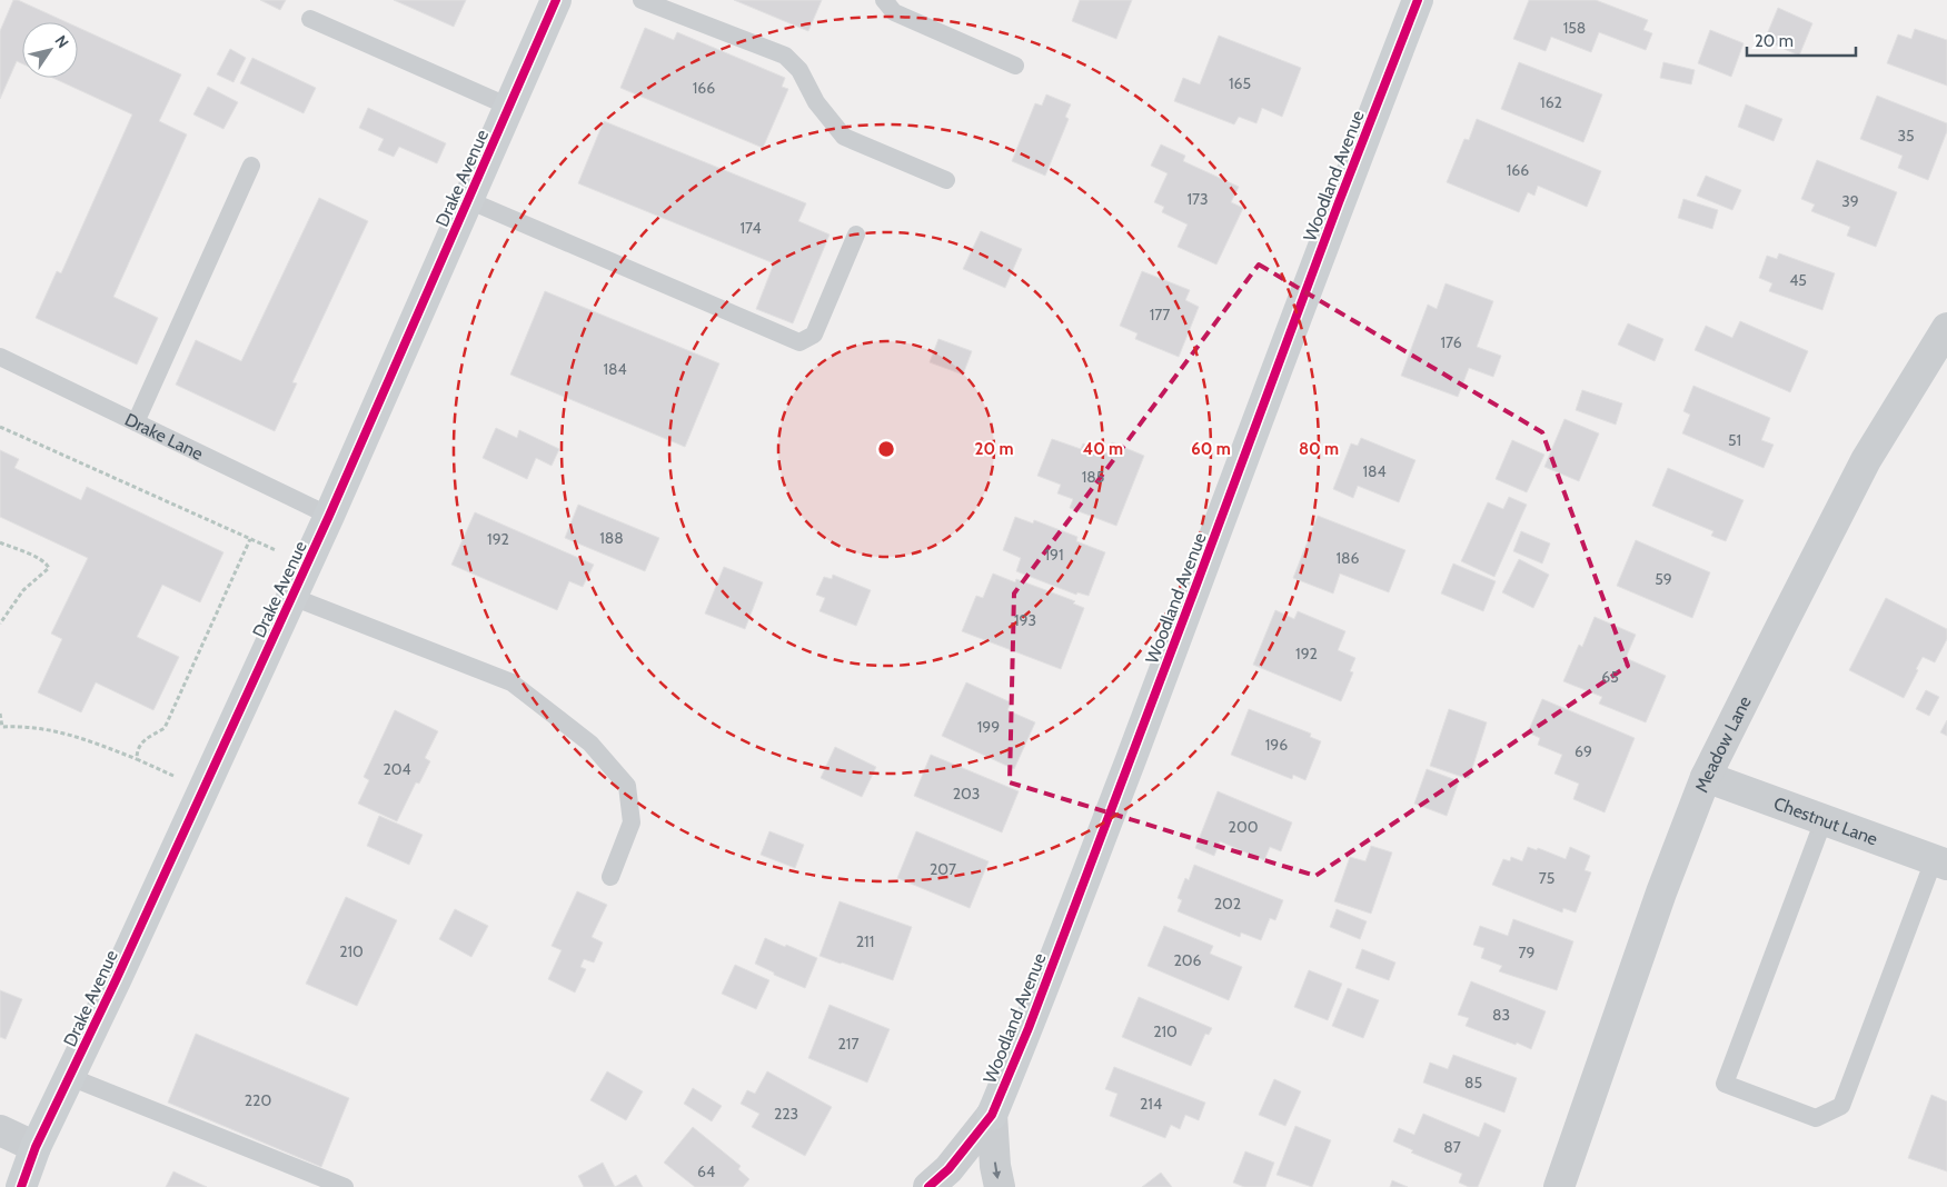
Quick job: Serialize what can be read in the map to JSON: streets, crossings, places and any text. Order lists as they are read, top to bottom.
{
  "streets": {
    "street": [
      "Woodland Avenue",
      "Drake Avenue",
      "Meadow Lane",
      "Chestnut Lane"
    ],
    "lane": ["Drake Lane"]
  },
  "crossings": [
    ["Drake Avenue", "Drake Lane"],
    ["Meadow Lane", "Chestnut Lane"]
  ],
  "house_numbers": [
    "158",
    "165",
    "166",
    "162",
    "35",
    "166",
    "173",
    "39",
    "174",
    "45",
    "177",
    "176",
    "184",
    "51",
    "184",
    "185",
    "188",
    "192",
    "191",
    "186",
    "59",
    "193",
    "192",
    "65",
    "199",
    "196",
    "69",
    "204",
    "203",
    "200",
    "207",
    "75",
    "202",
    "211",
    "210",
    "79",
    "206",
    "83",
    "210",
    "217",
    "85",
    "220",
    "214",
    "223",
    "87",
    "64"
  ],
  "scale_bar": "20 m",
  "north": "top right",
  "rings": [
    "20 m",
    "40 m",
    "60 m",
    "80 m"
  ]
}
